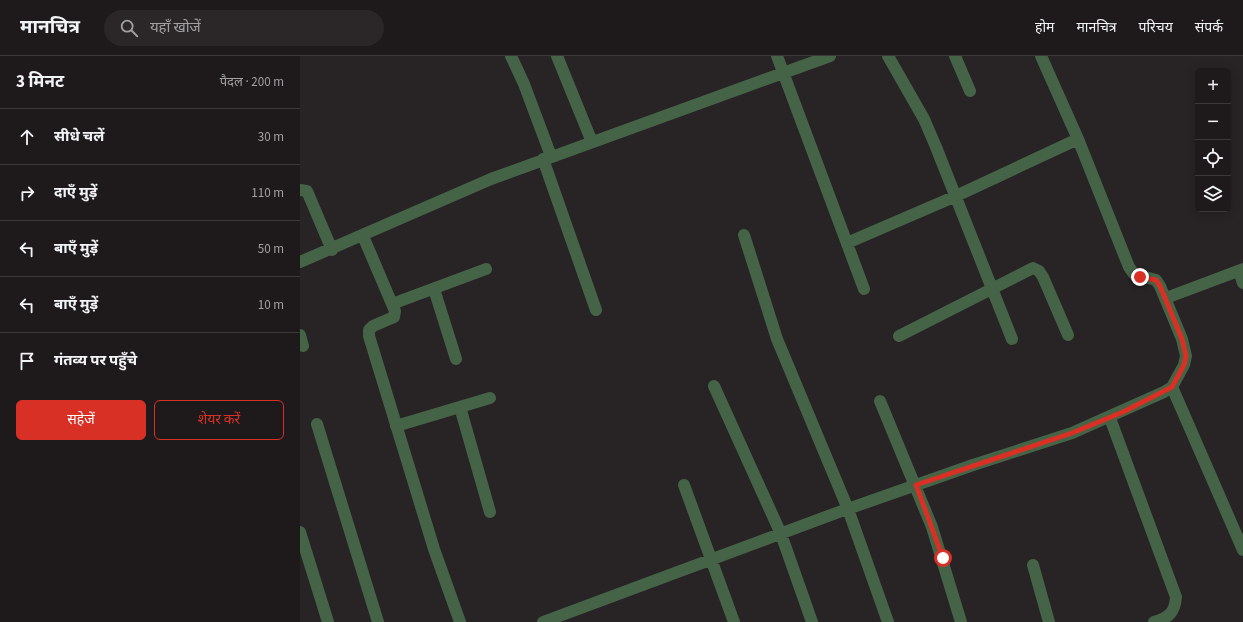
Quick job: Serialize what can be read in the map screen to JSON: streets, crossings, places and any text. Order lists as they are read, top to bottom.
{
  "page": {
    "header": "मानचित्र",
    "search": "यहाँ खोजें",
    "nav": [
      "होम",
      "मानचित्र",
      "परिचय",
      "संपर्क"
    ],
    "heading": ["3 मिनट", "पैदल · 200 m"],
    "map_buttons": ["+", "−"],
    "list": [
      ["सीधे चलें", "30 m"],
      ["दाएँ मुड़ें", "110 m"],
      ["बाएँ मुड़ें", "50 m"],
      ["बाएँ मुड़ें", "10 m"],
      "गंतव्य पर पहुँचे"
    ],
    "buttons": ["सहेजें", "शेयर करें"]
  }
}
